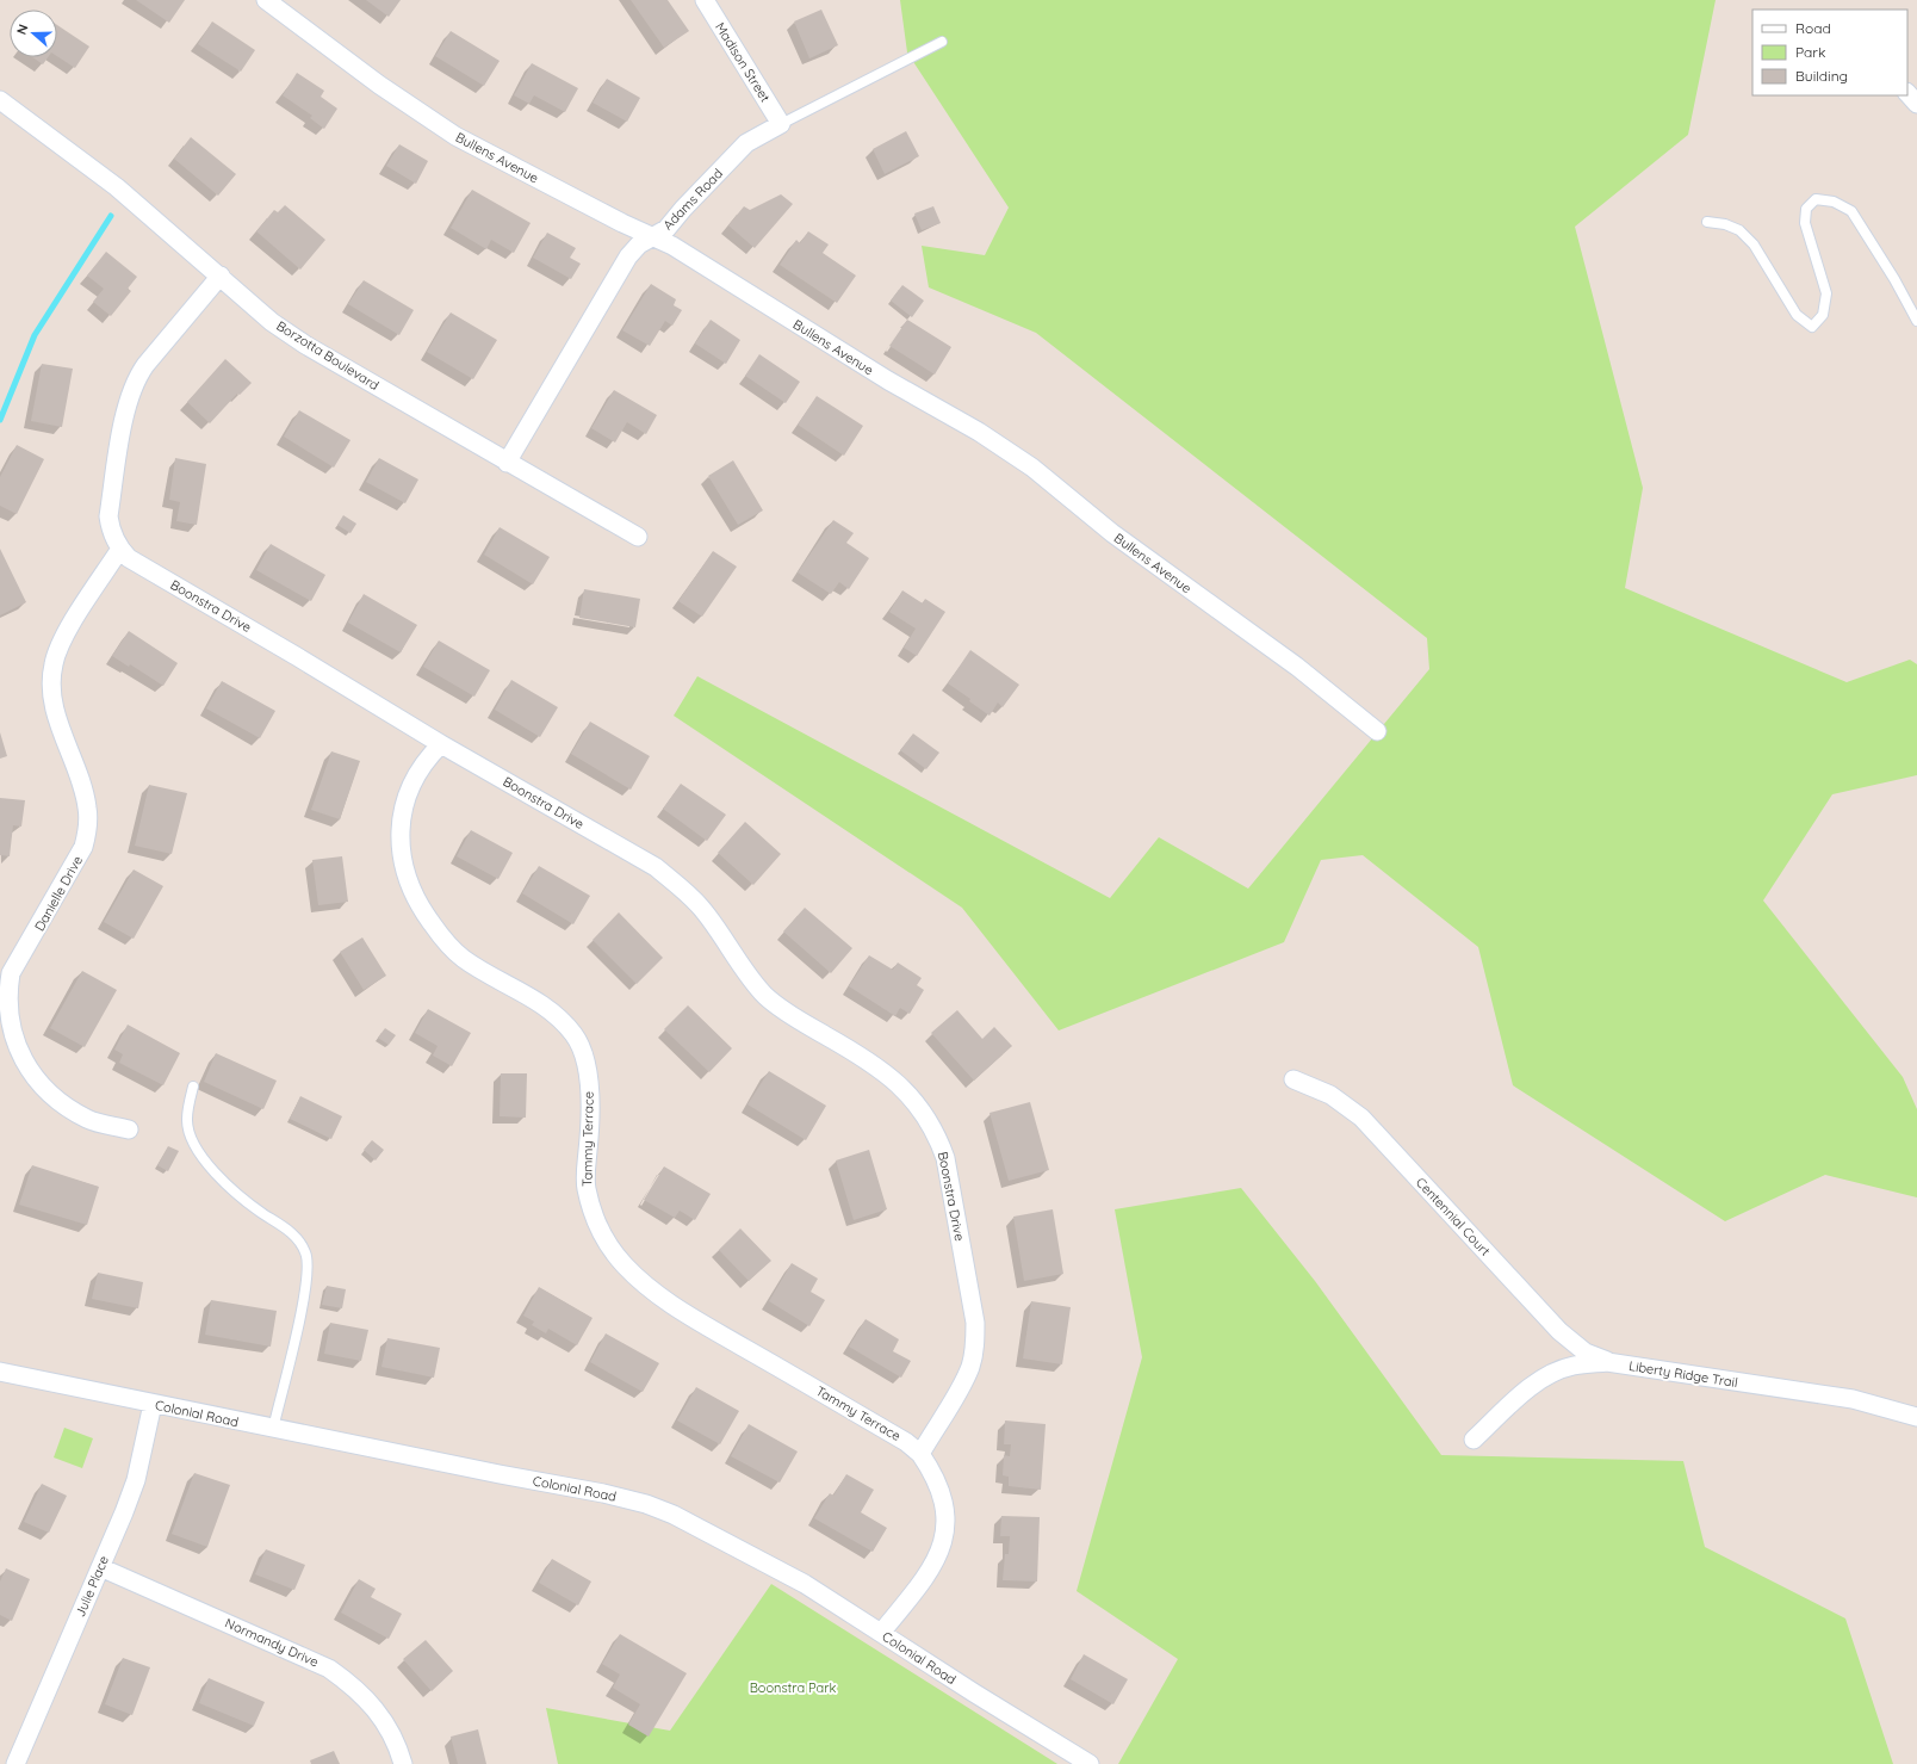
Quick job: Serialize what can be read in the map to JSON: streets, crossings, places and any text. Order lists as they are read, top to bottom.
{
  "streets": {
    "street": [
      "Madison Street",
      "Bullens Avenue",
      "Adams Road",
      "Borzotta Boulevard",
      "Boonstra Drive",
      "Danielle Drive",
      "Tammy Terrace",
      "Centennial Court",
      "Liberty Ridge Trail",
      "Colonial Road",
      "Julie Place",
      "Normandy Drive"
    ]
  },
  "crossings": [
    ["Madison Street", "Adams Road"],
    ["Bullens Avenue", "Adams Road"],
    ["Adams Road", "Borzotta Boulevard"],
    ["Borzotta Boulevard", "Boonstra Drive"],
    ["Boonstra Drive", "Danielle Drive"],
    ["Boonstra Drive", "Tammy Terrace"],
    ["Tammy Terrace", "Colonial Road"],
    ["Centennial Court", "Liberty Ridge Trail"],
    ["Colonial Road", "Julie Place"],
    ["Julie Place", "Normandy Drive"]
  ],
  "parks": ["Boonstra Park"],
  "legend": ["Road", "Park", "Building"],
  "north": "left"
}
